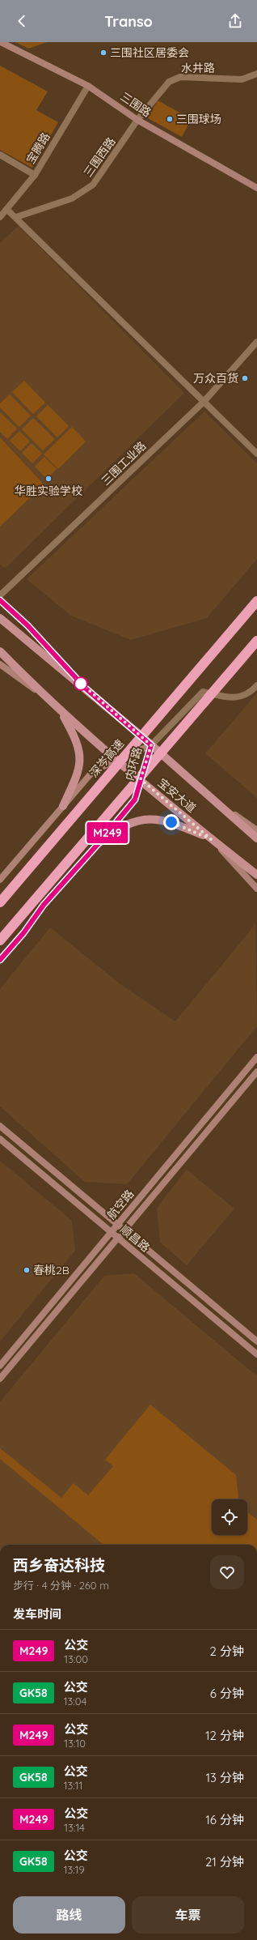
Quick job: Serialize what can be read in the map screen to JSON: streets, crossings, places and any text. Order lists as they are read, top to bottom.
{
  "streets": {
    "highway": ["深岑高速"],
    "main road": ["宝安大道"],
    "street": [
      "水井路",
      "三围路",
      "宝腾路",
      "三围西路",
      "三围工业路",
      "内环路",
      "航空路",
      "顺昌路"
    ]
  },
  "crossings": [
    ["水井路", "三围路"],
    ["水井路", "三围西路"],
    ["三围路", "宝腾路"],
    ["三围路", "三围西路"],
    ["内环路", "宝安大道"],
    ["航空路", "顺昌路"]
  ],
  "places": [
    "三围社区居委会",
    "三围球场",
    "万众百货",
    "华胜实验学校",
    "春桃2B"
  ],
  "lines": ["bus line M249"],
  "page": {
    "header": "Transo",
    "on_map": "M249",
    "heading": [
      ["西乡奋达科技", "步行 · 4 分钟 · 260 m"],
      "发车时间"
    ],
    "list": [
      {
        "mark": "M249",
        "name": "公交",
        "note": "13:00",
        "value": "2 分钟"
      },
      {
        "mark": "GK58",
        "name": "公交",
        "note": "13:04",
        "value": "6 分钟"
      },
      {
        "mark": "M249",
        "name": "公交",
        "note": "13:10",
        "value": "12 分钟"
      },
      {
        "mark": "GK58",
        "name": "公交",
        "note": "13:11",
        "value": "13 分钟"
      },
      {
        "mark": "M249",
        "name": "公交",
        "note": "13:14",
        "value": "16 分钟"
      },
      {
        "mark": "GK58",
        "name": "公交",
        "note": "13:19",
        "value": "21 分钟"
      }
    ],
    "buttons": ["路线", "车票"]
  }
}
